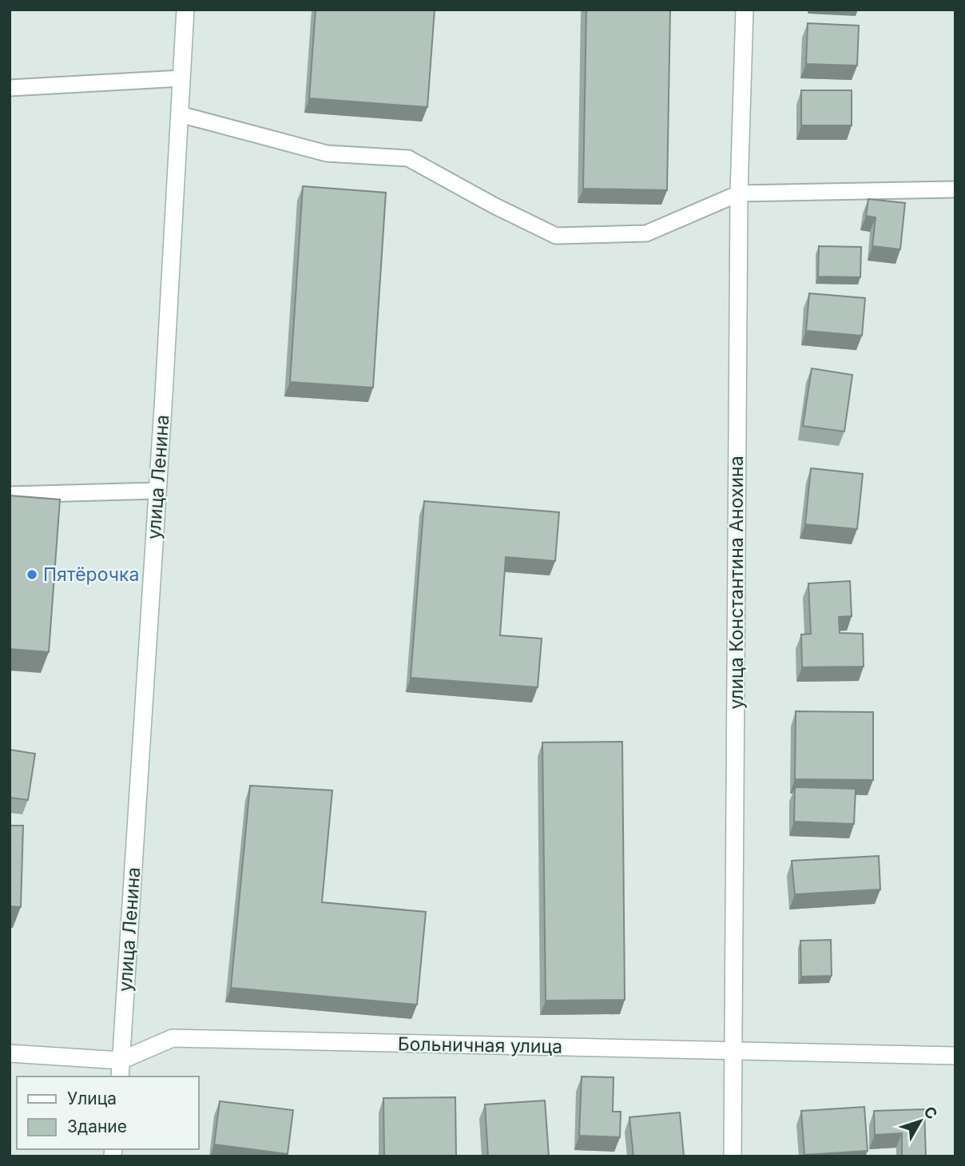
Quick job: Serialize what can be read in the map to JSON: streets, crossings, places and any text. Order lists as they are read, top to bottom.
{
  "streets": {
    "street": ["улица Ленина", "улица Константина Анохина", "Больничная улица"]
  },
  "crossings": [
    ["улица Ленина", "Больничная улица"],
    ["улица Константина Анохина", "Больничная улица"]
  ],
  "places": ["Пятёрочка"],
  "legend": ["Улица", "Здание"],
  "north": "top right"
}
